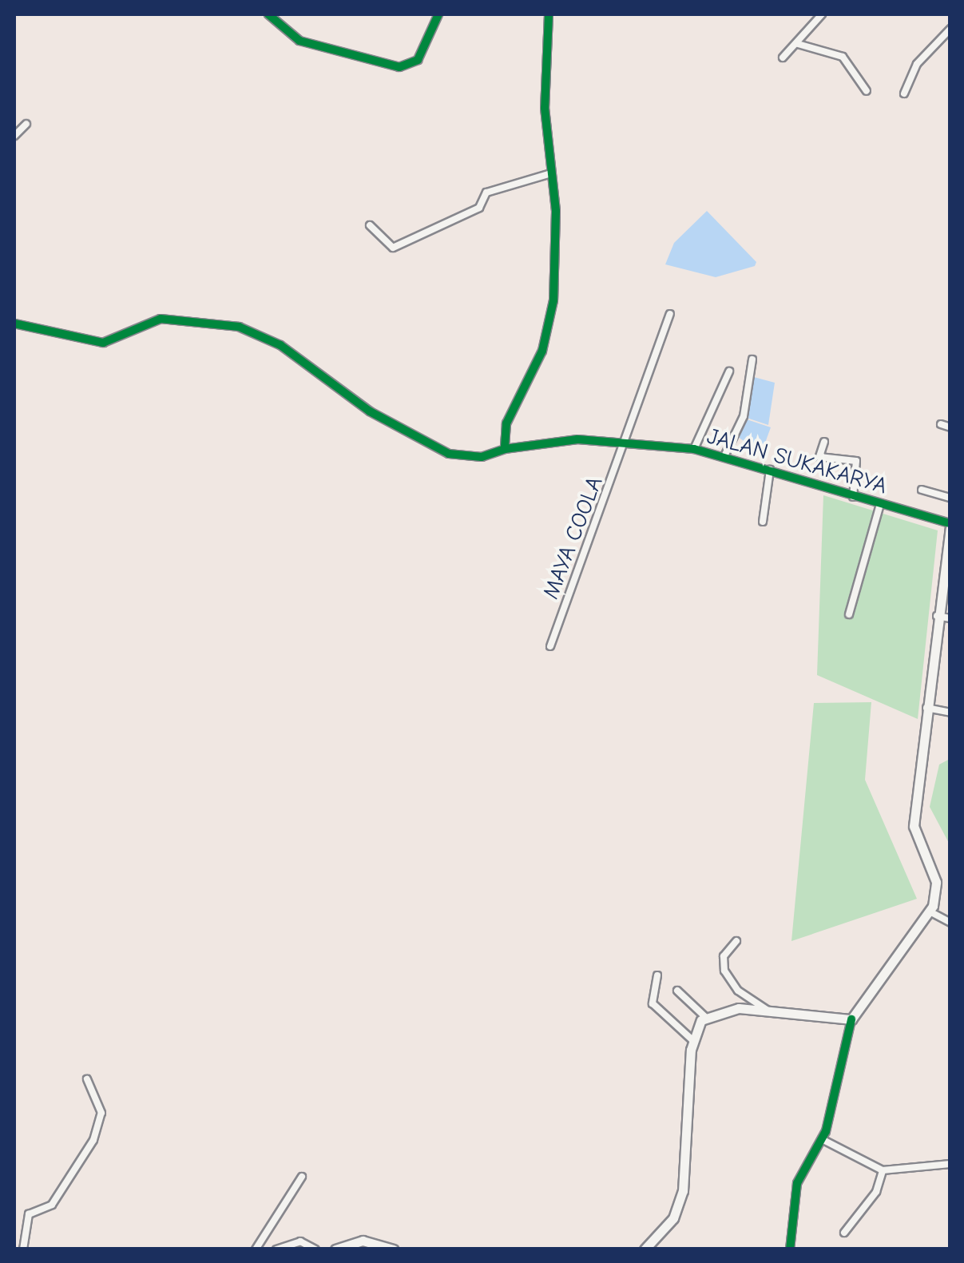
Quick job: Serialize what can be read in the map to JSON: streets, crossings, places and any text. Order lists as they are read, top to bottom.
{
  "streets": {
    "street": ["JALAN SUKAKARYA", "MAYA COOLA"]
  },
  "crossings": [
    ["JALAN SUKAKARYA", "MAYA COOLA"]
  ]
}
